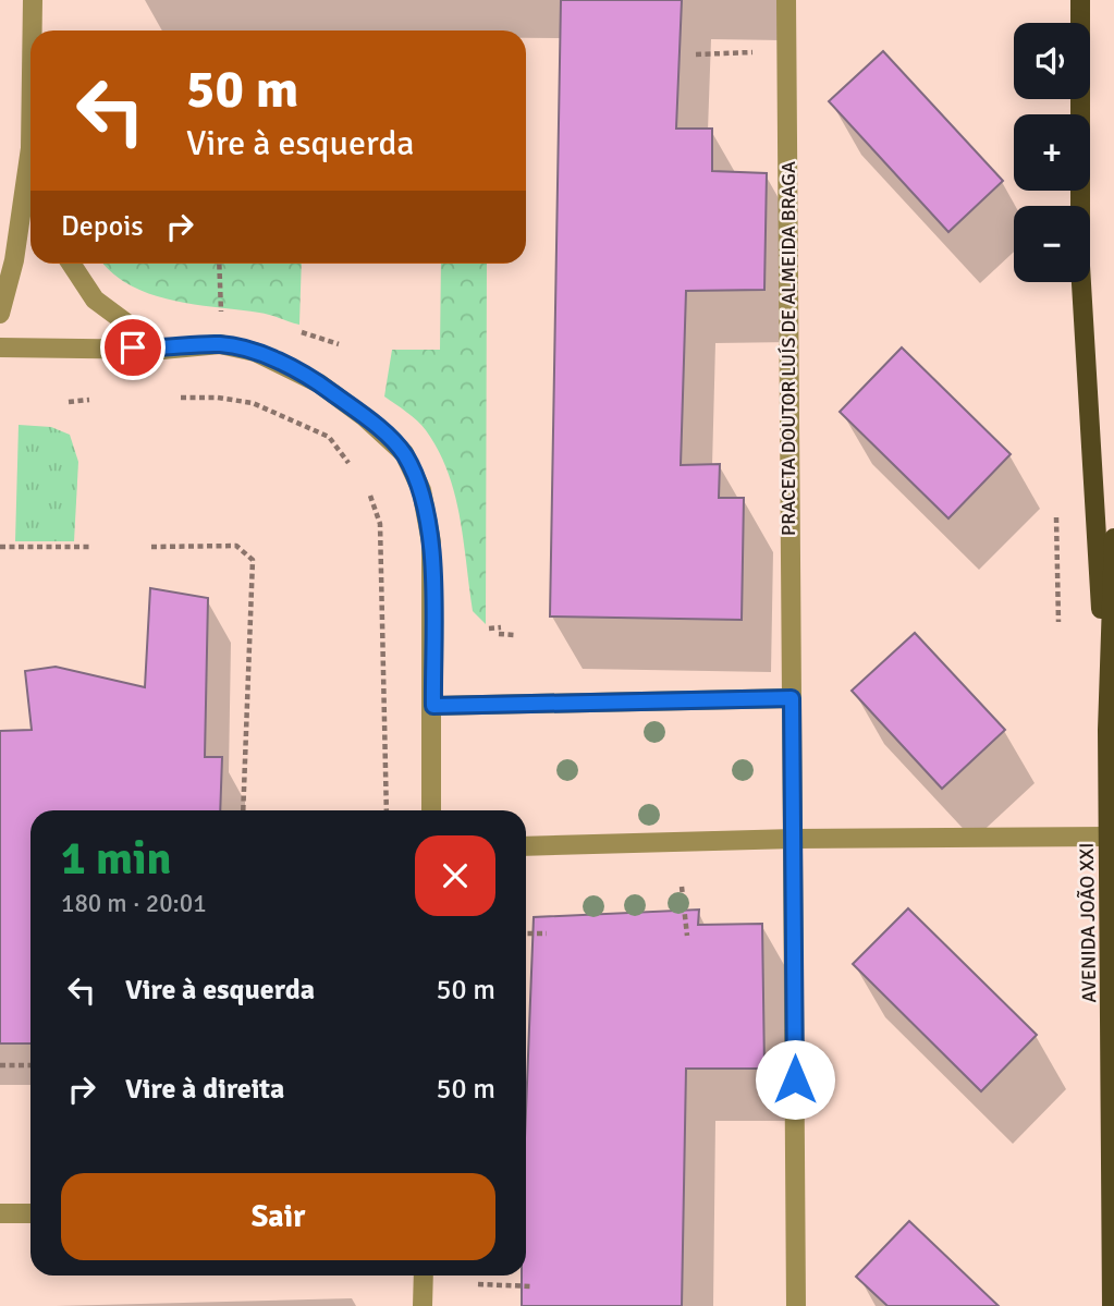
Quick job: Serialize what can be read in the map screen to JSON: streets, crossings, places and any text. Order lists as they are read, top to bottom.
{
  "streets": {
    "main road": ["AVENIDA JOÃO XXI"],
    "street": ["PRACETA DOUTOR LUÍS DE ALMEIDA BRAGA"]
  },
  "page": {
    "map_buttons": ["+", "−"],
    "turn": ["50 m", "Vire à esquerda"],
    "then": "Depois",
    "heading": ["1 min", "180 m · 20:01"],
    "list": [
      {
        "name": "Vire à esquerda",
        "value": "50 m"
      },
      {
        "name": "Vire à direita",
        "value": "50 m"
      }
    ],
    "buttons": "Sair"
  }
}
